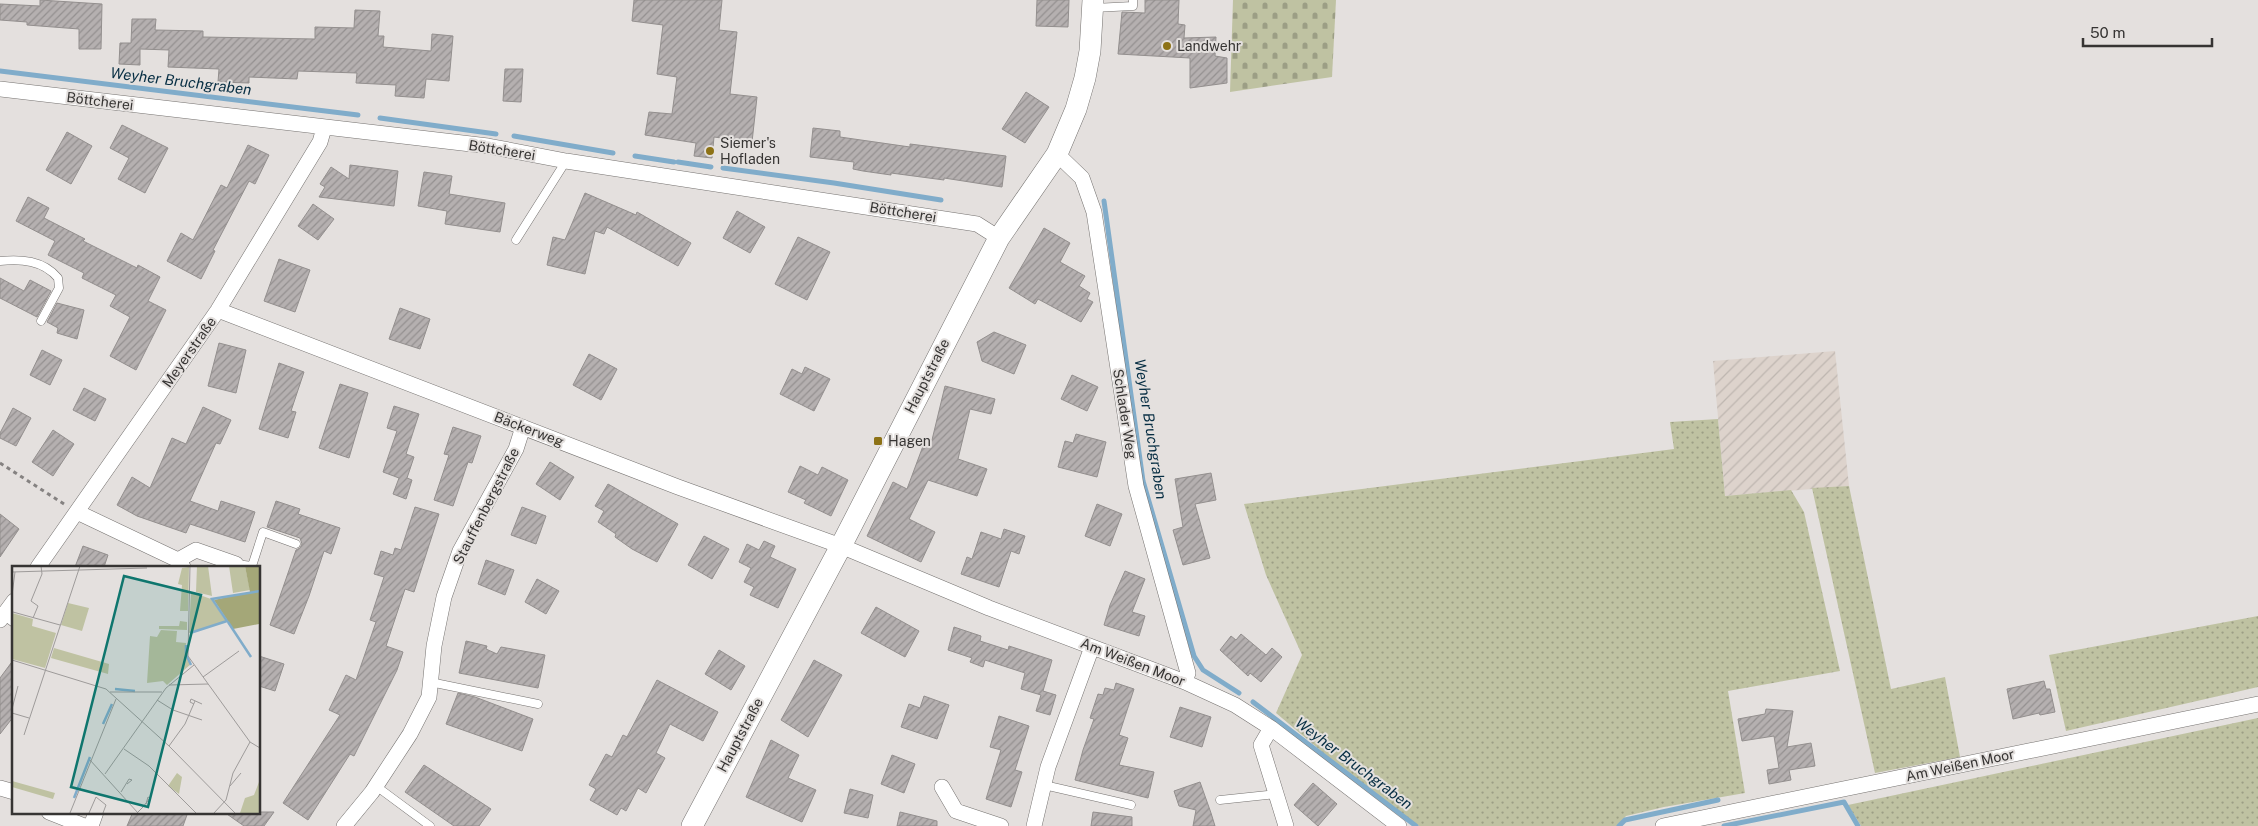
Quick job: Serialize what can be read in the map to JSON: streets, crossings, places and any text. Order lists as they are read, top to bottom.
{
  "streets": {
    "main road": ["Hauptstraße"],
    "street": [
      "Böttcherei",
      "Meyerstraße",
      "Schlader Weg",
      "Bäckerweg",
      "Stauffenbergstraße",
      "Am Weißen Moor"
    ]
  },
  "crossings": [
    ["Böttcherei", "Meyerstraße"],
    ["Böttcherei", "Hauptstraße"],
    ["Meyerstraße", "Bäckerweg"],
    ["Hauptstraße", "Schlader Weg"],
    ["Hauptstraße", "Bäckerweg"],
    ["Hauptstraße", "Am Weißen Moor"],
    ["Schlader Weg", "Am Weißen Moor"],
    ["Bäckerweg", "Stauffenbergstraße"],
    ["Bäckerweg", "Am Weißen Moor"]
  ],
  "water": ["Weyher Bruchgraben"],
  "places": {
    "other": ["Landwehr", "Siemer's Hofladen"],
    "transit": ["Hagen"]
  },
  "scale_bar": "50 m"
}
